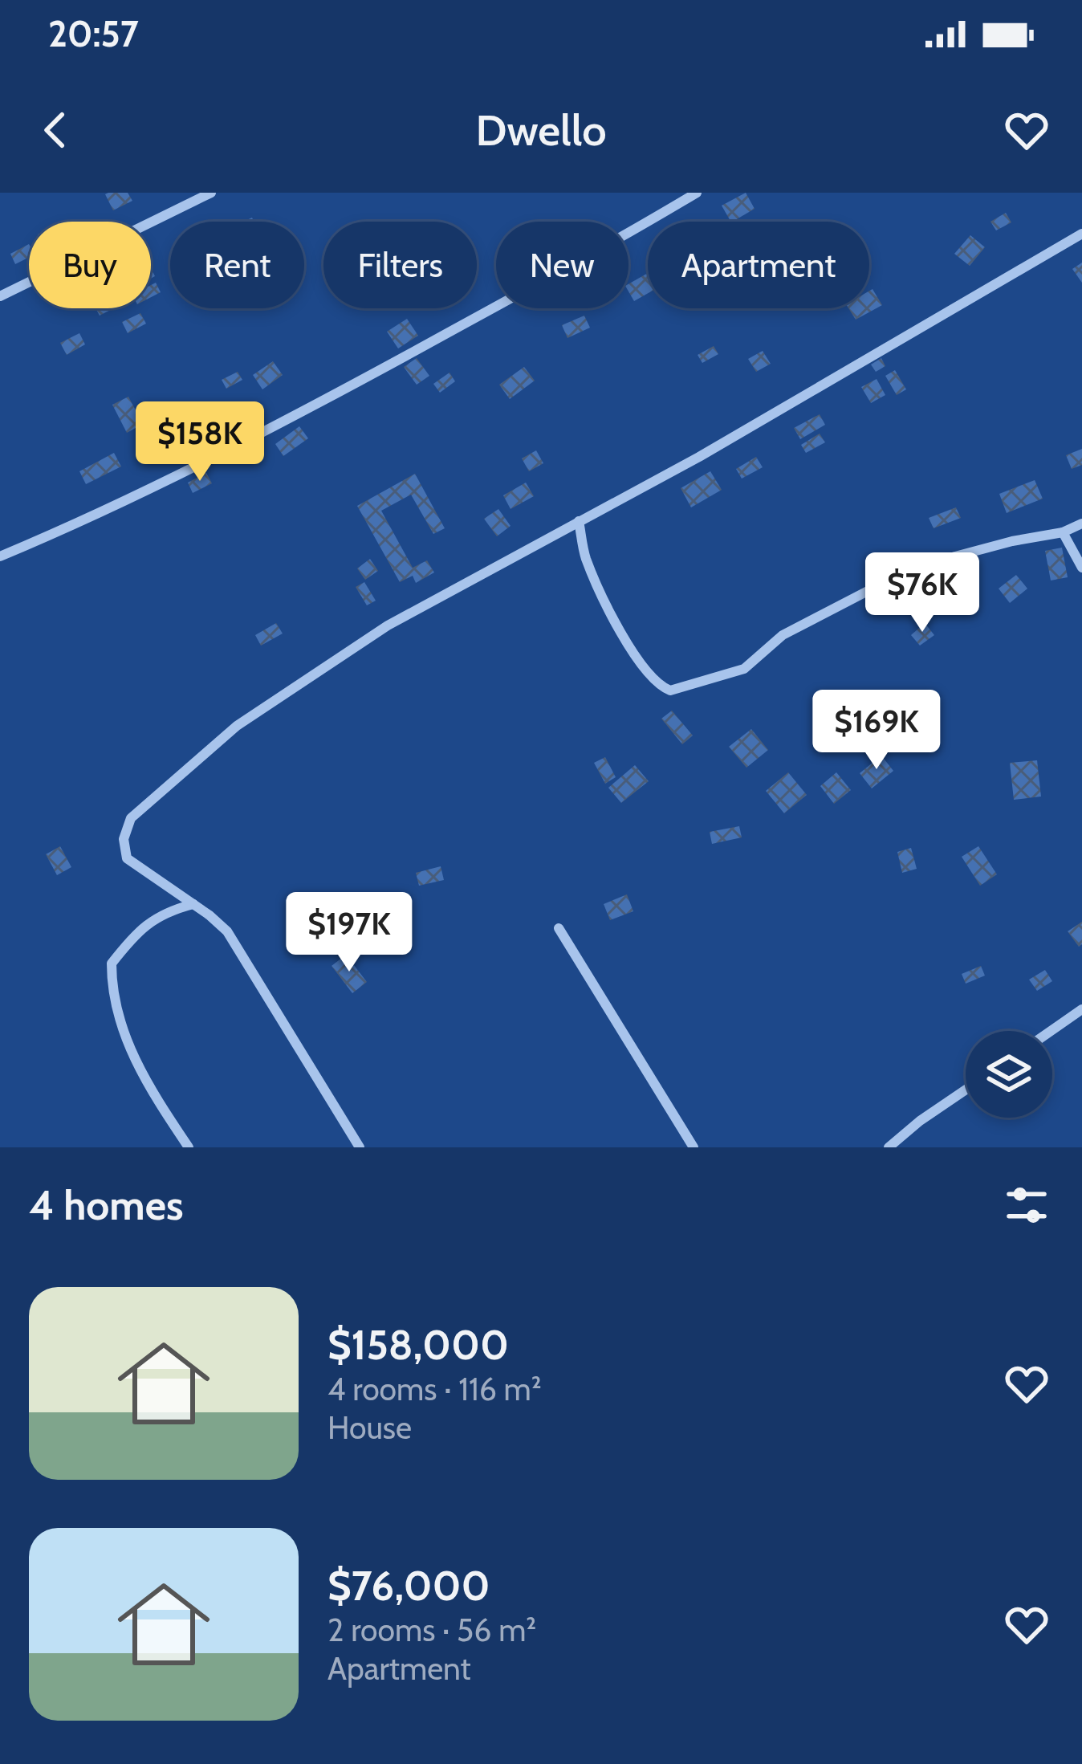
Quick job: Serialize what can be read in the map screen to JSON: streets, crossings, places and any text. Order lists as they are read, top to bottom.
{
  "page": {
    "status": "20:57",
    "header": "Dwello",
    "chip": [
      "Buy",
      "Rent",
      "Filters",
      "New",
      "Apartment"
    ],
    "price": [
      "$158K",
      "$76K",
      "$169K",
      "$197K"
    ],
    "heading": "4 homes",
    "list": [
      {
        "name": "$158,000",
        "note": "4 rooms · 116 m² · House"
      },
      {
        "name": "$76,000",
        "note": "2 rooms · 56 m² · Apartment"
      }
    ]
  }
}
